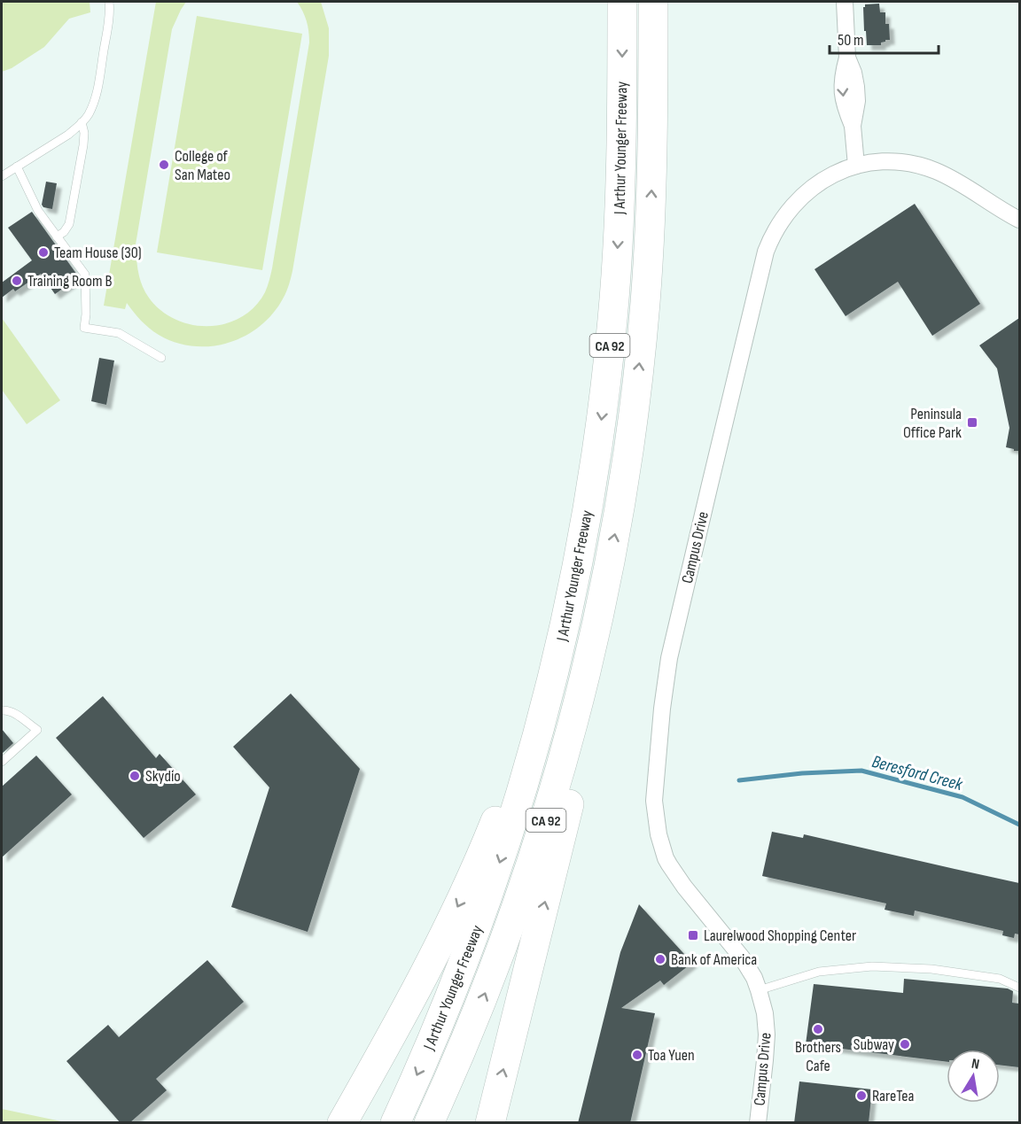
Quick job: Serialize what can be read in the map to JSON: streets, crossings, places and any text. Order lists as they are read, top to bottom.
{
  "streets": {
    "highway": ["J Arthur Younger Freeway", "CA 92"],
    "street": ["Campus Drive"]
  },
  "water": ["Beresford Creek"],
  "places": {
    "other": [
      "College of San Mateo",
      "Team House (30)",
      "Training Room B",
      "Skydio",
      "Bank of America",
      "Brothers Cafe",
      "Subway",
      "Toa Yuen",
      "RareTea"
    ],
    "transit": ["Peninsula Office Park", "Laurelwood Shopping Center"]
  },
  "scale_bar": "50 m",
  "north": "top"
}
